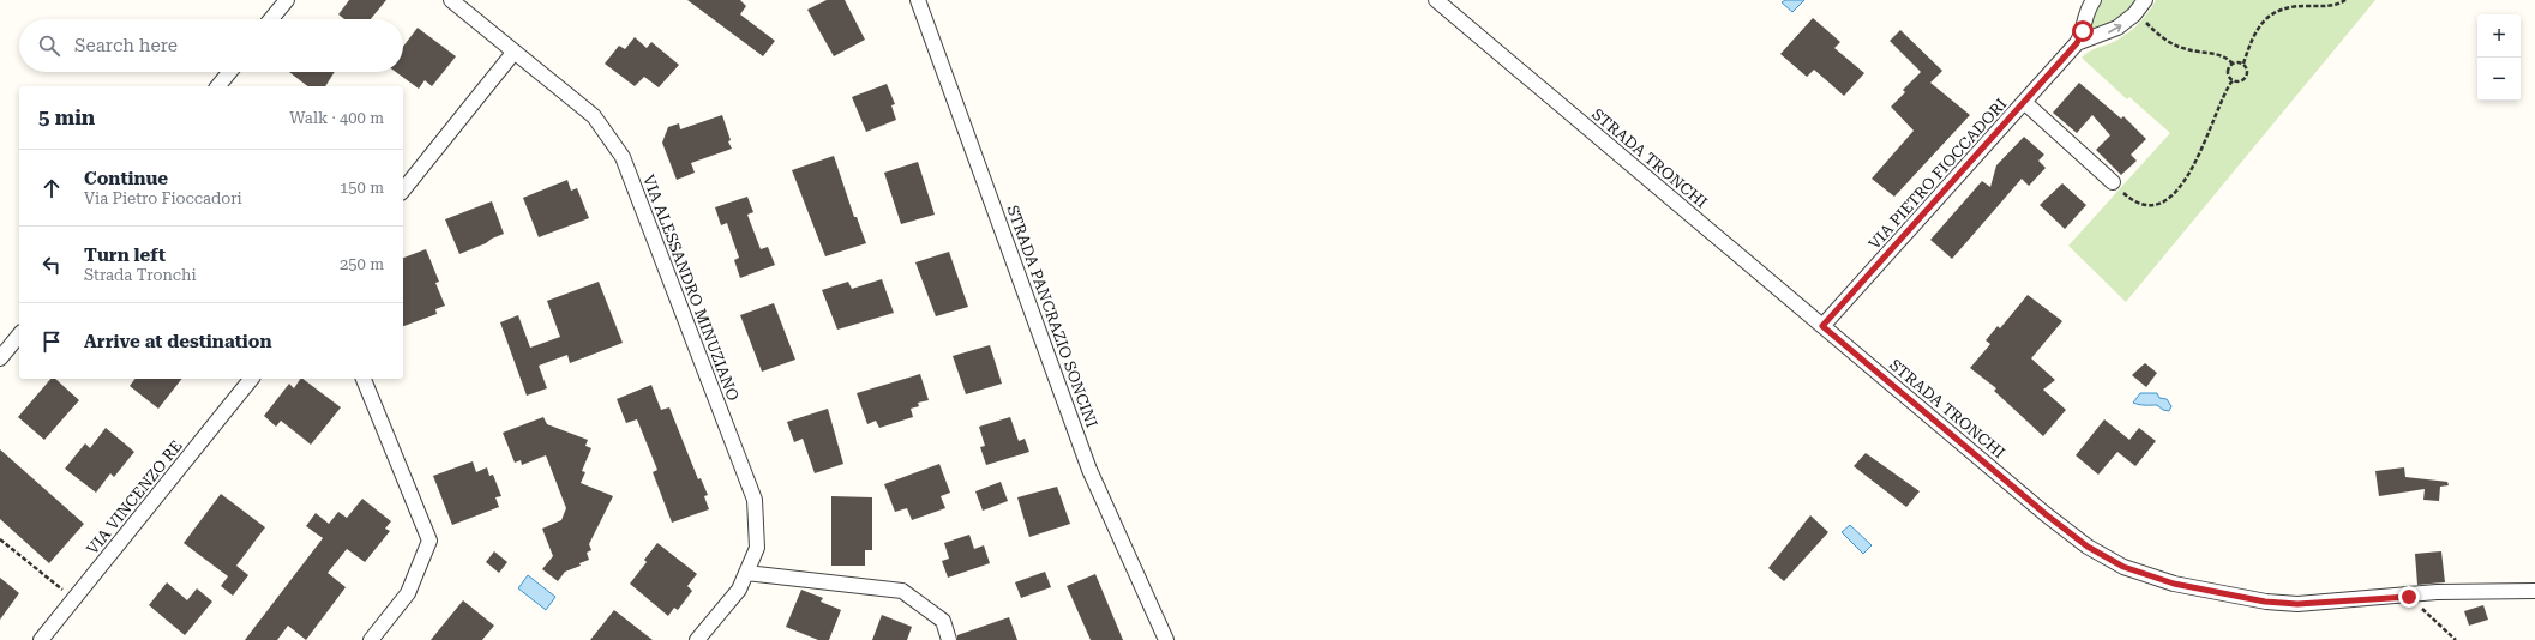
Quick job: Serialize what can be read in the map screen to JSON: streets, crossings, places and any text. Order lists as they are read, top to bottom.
{
  "streets": {
    "street": [
      "STRADA TRONCHI",
      "VIA PIETRO FIOCCADORI",
      "VIA ALESSANDRO MINUZIANO",
      "STRADA PANCRAZIO SONCINI",
      "VIA VINCENZO RE"
    ]
  },
  "crossings": [
    ["STRADA TRONCHI", "VIA PIETRO FIOCCADORI"]
  ],
  "page": {
    "map_buttons": ["+", "−"],
    "search": "Search here",
    "heading": ["5 min", "Walk · 400 m"],
    "list": [
      ["Continue", "Via Pietro Fioccadori", "150 m"],
      ["Turn left", "Strada Tronchi", "250 m"],
      "Arrive at destination"
    ]
  }
}
